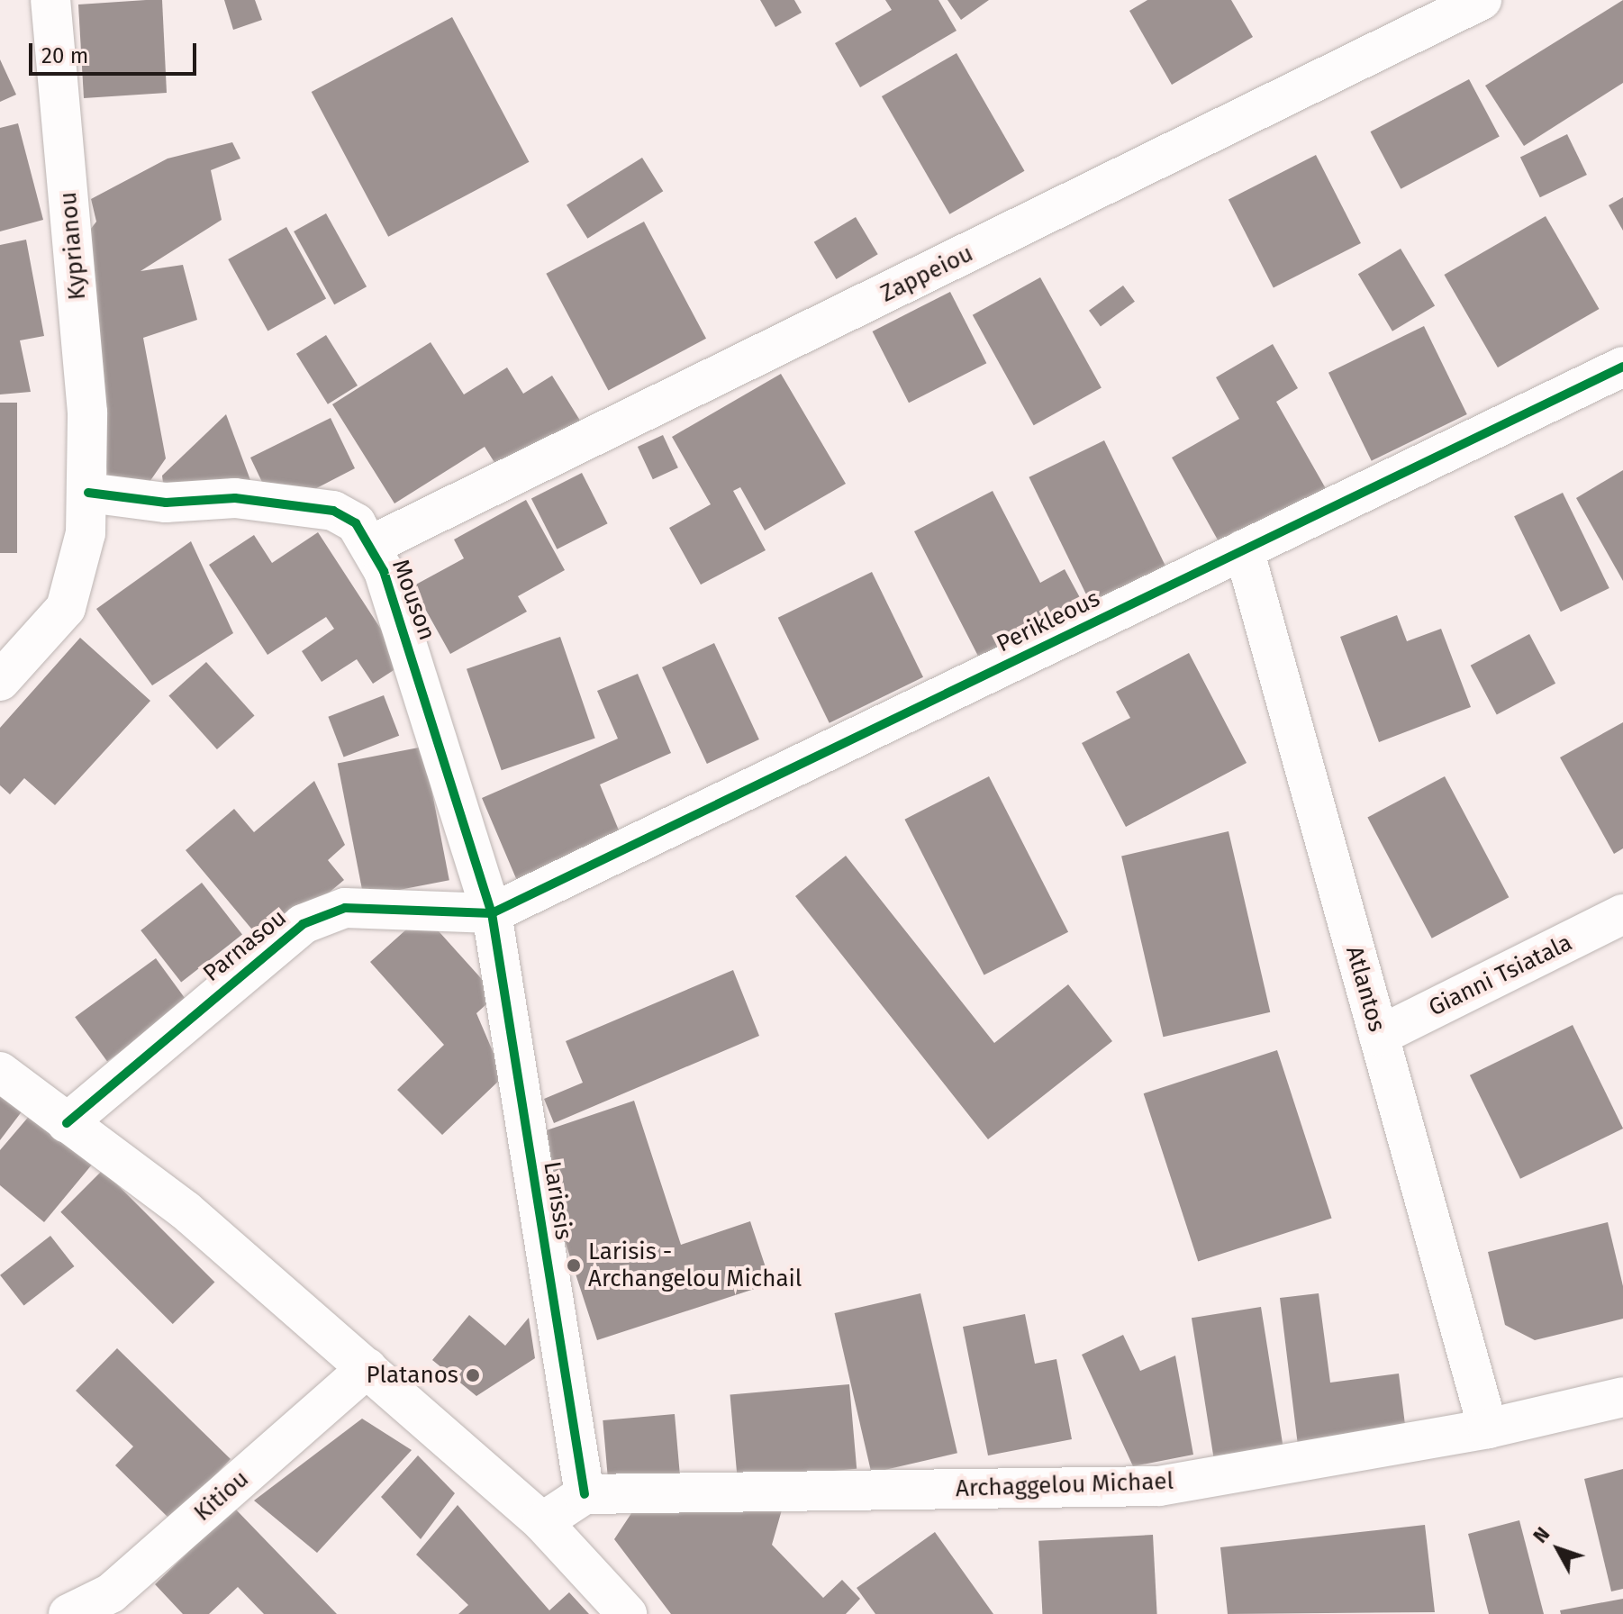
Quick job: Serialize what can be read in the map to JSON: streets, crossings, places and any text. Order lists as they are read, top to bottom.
{
  "streets": {
    "street": [
      "Kyprianou",
      "Zappeiou",
      "Mouson",
      "Perikleous",
      "Parnasou",
      "Gianni Tsiatala",
      "Atlantos",
      "Larissis",
      "Archaggelou Michael",
      "Kitiou"
    ]
  },
  "crossings": [
    ["Kyprianou", "Mouson"],
    ["Zappeiou", "Mouson"],
    ["Mouson", "Perikleous"],
    ["Mouson", "Parnasou"],
    ["Mouson", "Larissis"],
    ["Perikleous", "Parnasou"],
    ["Perikleous", "Atlantos"],
    ["Perikleous", "Larissis"],
    ["Parnasou", "Larissis"],
    ["Gianni Tsiatala", "Atlantos"],
    ["Atlantos", "Archaggelou Michael"],
    ["Larissis", "Archaggelou Michael"]
  ],
  "places": ["Larisis - Archangelou Michail", "Platanos"],
  "scale_bar": "20 m",
  "north": "top left"
}
